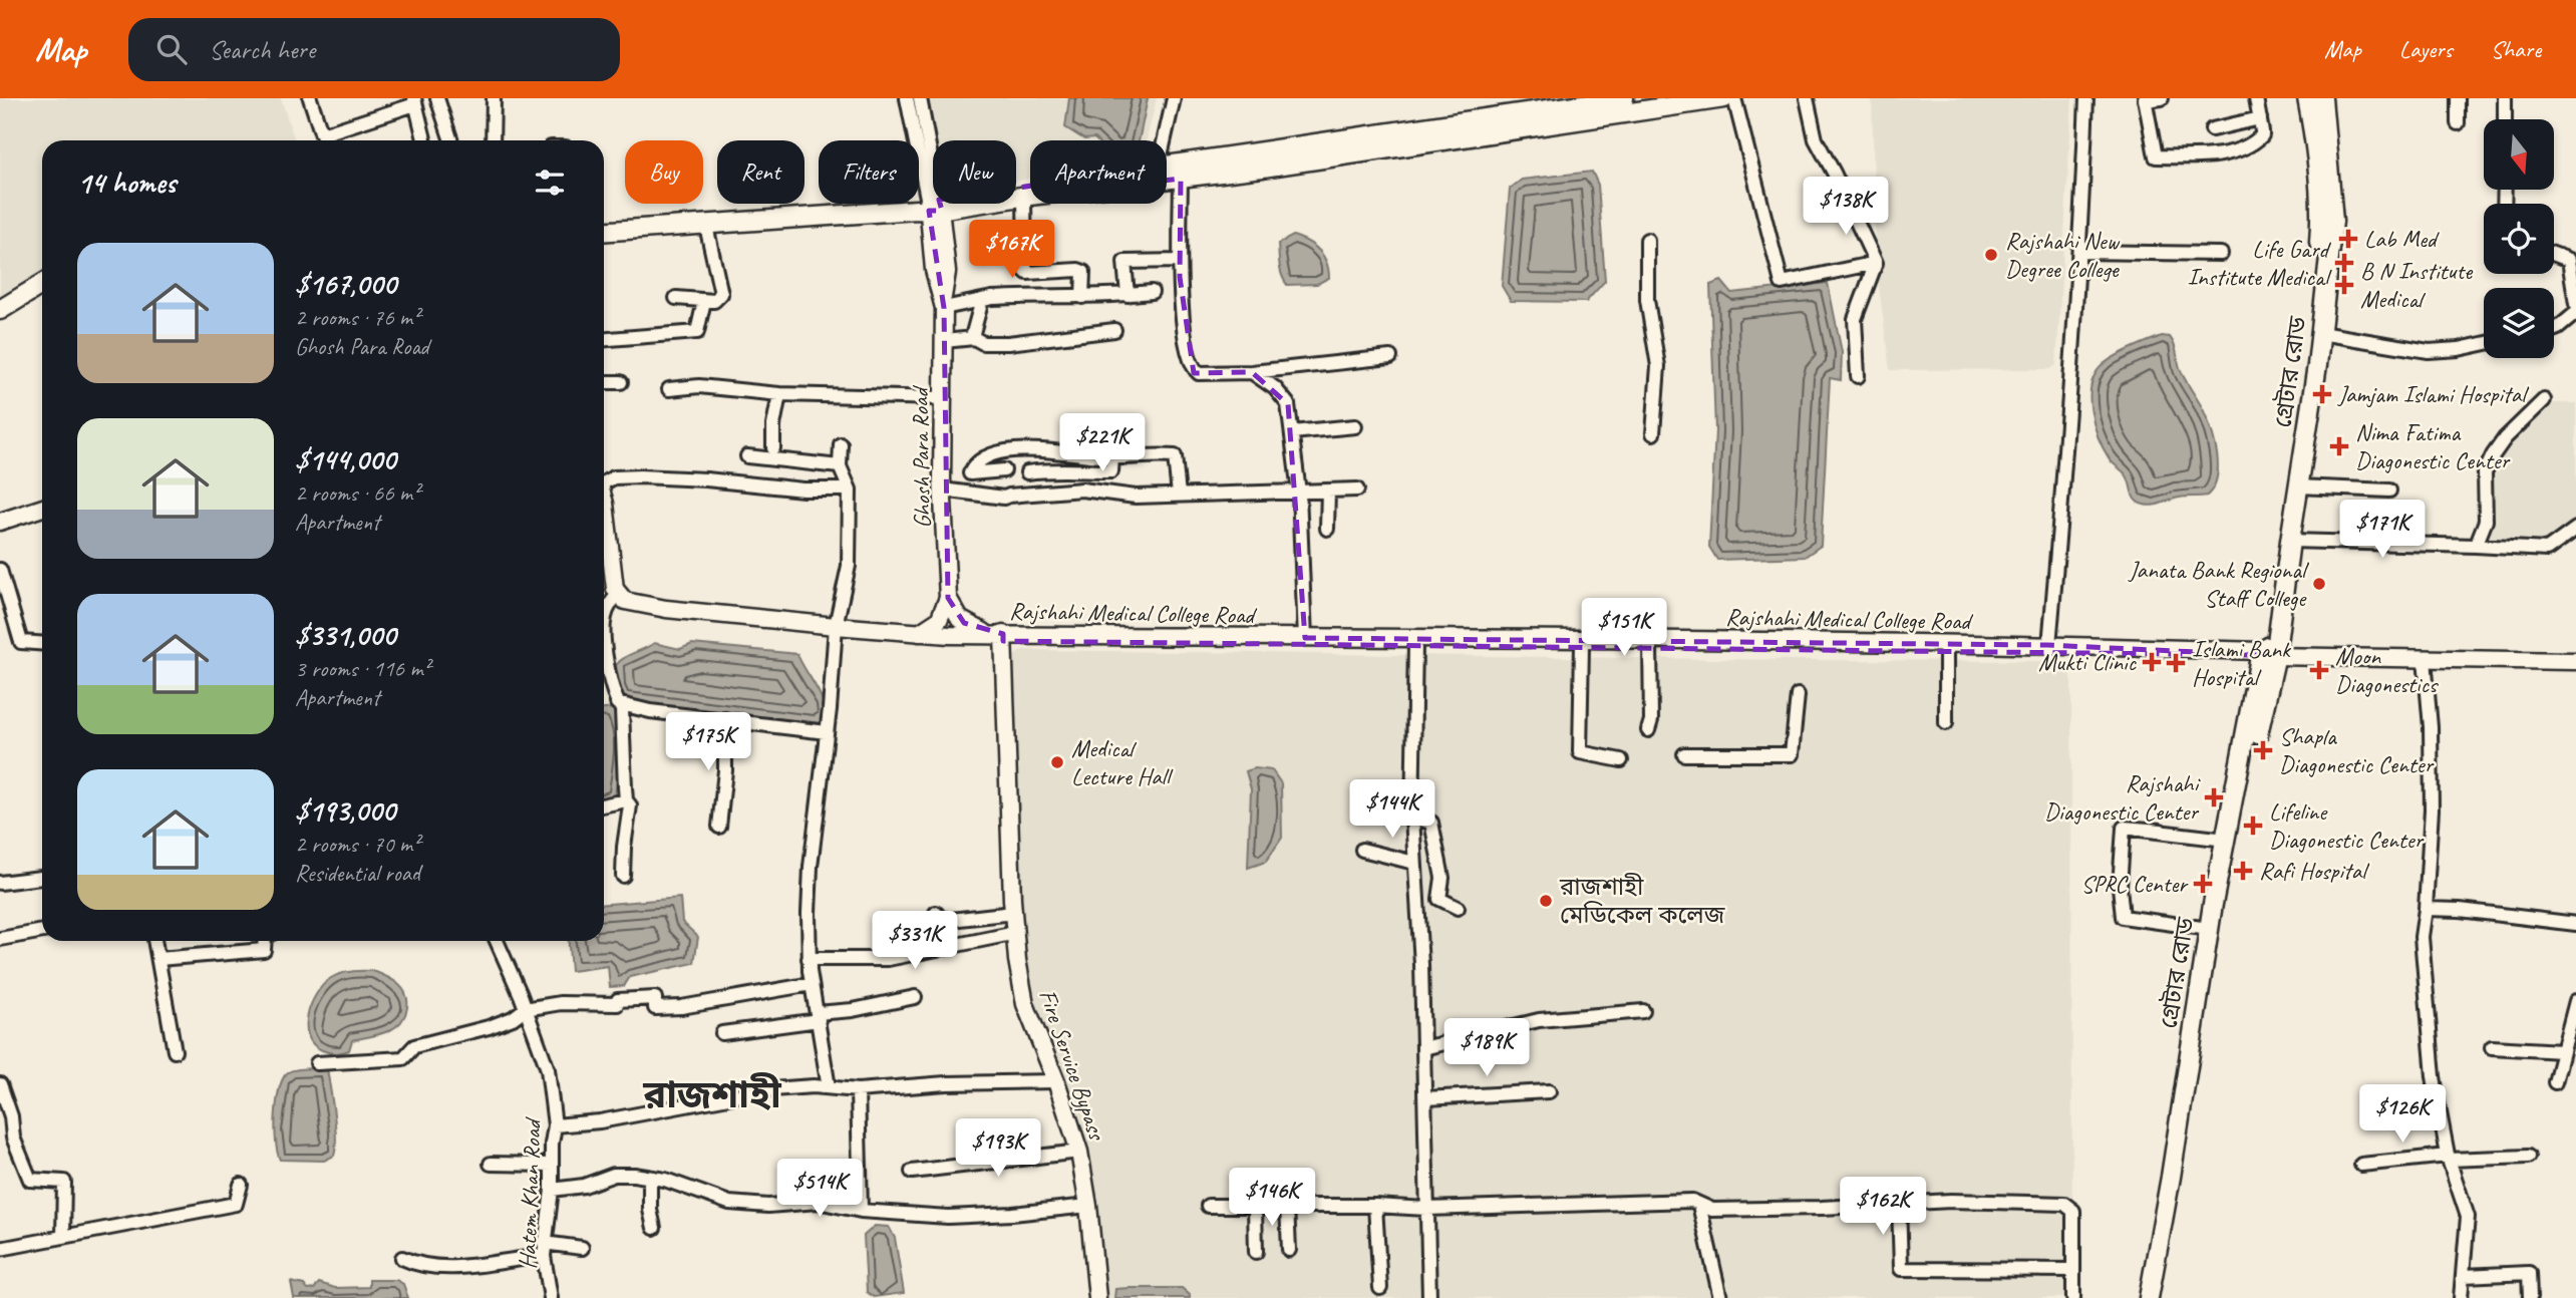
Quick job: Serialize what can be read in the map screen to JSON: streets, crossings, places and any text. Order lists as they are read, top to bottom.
{
  "streets": {
    "highway": ["গ্রেটার রোড"],
    "main road": ["Ghosh Para Road", "Rajshahi Medical College Road", "Fire Service Bypass"],
    "street": ["Hatem Khan Road"]
  },
  "crossings": [
    ["গ্রেটার রোড", "Rajshahi Medical College Road"],
    ["Ghosh Para Road", "Rajshahi Medical College Road"],
    ["Ghosh Para Road", "Fire Service Bypass"],
    ["Rajshahi Medical College Road", "Fire Service Bypass"]
  ],
  "districts": ["রাজশাহী"],
  "places": {
    "health": [
      "Lab Med",
      "Life Gard Institute Medical",
      "B N Institute Medical",
      "Jamjam Islami Hospital",
      "Nima Fatima Diagonestic Center",
      "Mukti Clinic",
      "Islami Bank Hospital",
      "Moon Diagonestics",
      "Shapla Diagonestic Center",
      "Rajshahi Diagonestic Center",
      "Lifeline Diagonestic Center",
      "Rafi Hospital",
      "SPRC Center"
    ],
    "other": [
      "Rajshahi New Degree College",
      "Janata Bank Regional Staff College",
      "Medical Lecture Hall",
      "রাজশাহী মেডিকেল কলেজ"
    ]
  },
  "north": "bottom",
  "page": {
    "header": "Map",
    "search": "Search here",
    "nav": ["Map", "Layers", "Share"],
    "chip": [
      "Buy",
      "Rent",
      "Filters",
      "New",
      "Apartment"
    ],
    "heading": "14 homes",
    "price": [
      "$138K",
      "$167K",
      "$221K",
      "$171K",
      "$151K",
      "$175K",
      "$144K",
      "$331K",
      "$189K",
      "$126K",
      "$193K",
      "$514K",
      "$146K",
      "$162K"
    ],
    "list": [
      {
        "name": "$167,000",
        "note": "2 rooms · 76 m² · Ghosh Para Road"
      },
      {
        "name": "$144,000",
        "note": "2 rooms · 66 m² · Apartment"
      },
      {
        "name": "$331,000",
        "note": "3 rooms · 116 m² · Apartment"
      },
      {
        "name": "$193,000",
        "note": "2 rooms · 70 m² · Residential road"
      }
    ]
  }
}
